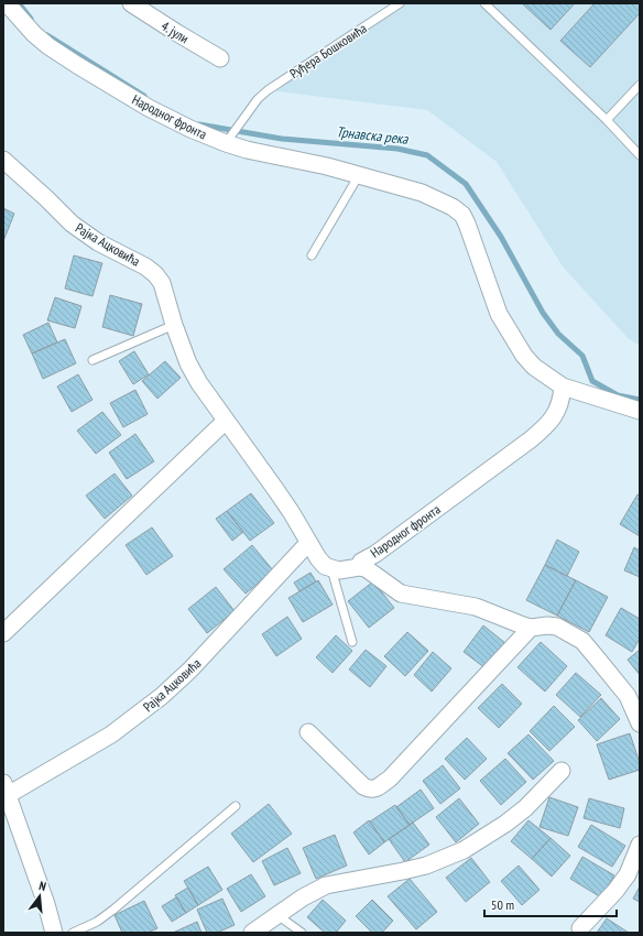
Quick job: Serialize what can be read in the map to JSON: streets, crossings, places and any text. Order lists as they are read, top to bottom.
{
  "streets": {
    "street": ["4. јули", "Народног фронта", "Рајка Ацковића"],
    "lane": ["Руђера Бошковића"]
  },
  "crossings": [
    ["Руђера Бошковића", "Народног фронта"]
  ],
  "water": ["Трнавска река"],
  "scale_bar": "50 m",
  "north": "top"
}
